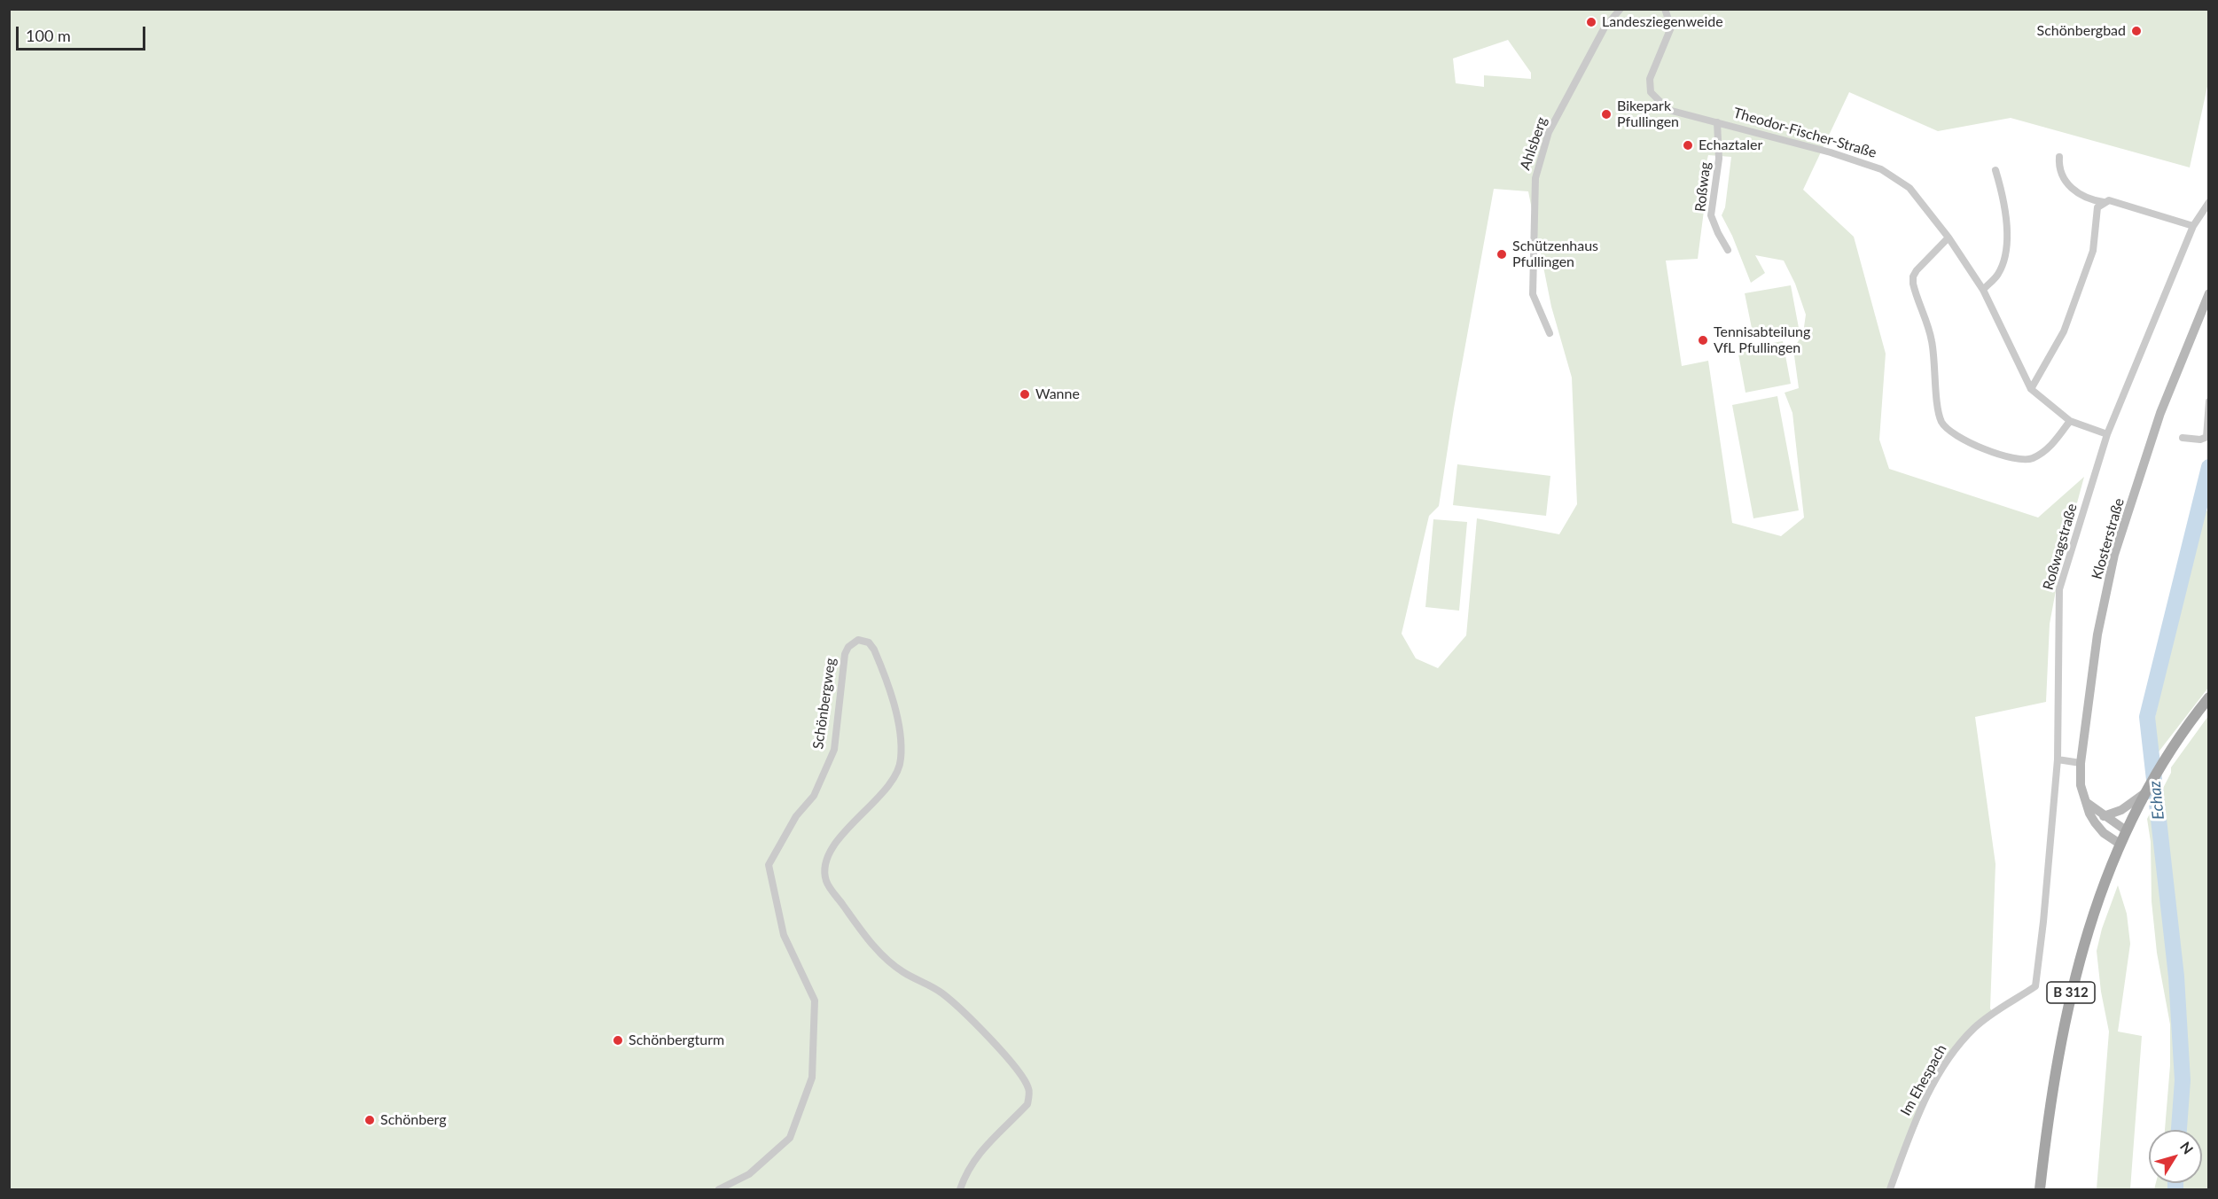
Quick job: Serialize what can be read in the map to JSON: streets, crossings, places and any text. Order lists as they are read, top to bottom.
{
  "streets": {
    "main road": ["Klosterstraße", "B 312"],
    "street": [
      "Theodor-Fischer-Straße",
      "Ahlsberg",
      "Roßwag",
      "Roßwagstraße",
      "Schönbergweg",
      "Im Ehespach"
    ]
  },
  "crossings": [
    ["Theodor-Fischer-Straße", "Roßwag"],
    ["Theodor-Fischer-Straße", "Roßwagstraße"],
    ["Klosterstraße", "B 312"],
    ["Roßwagstraße", "Im Ehespach"]
  ],
  "water": ["Echaz"],
  "places": [
    "Landesziegenweide",
    "Schönbergbad",
    "Bikepark Pfullingen",
    "Echaztaler",
    "Schützenhaus Pfullingen",
    "Tennisabteilung VfL Pfullingen",
    "Wanne",
    "Schönbergturm",
    "Schönberg"
  ],
  "scale_bar": "100 m",
  "north": "top right"
}
